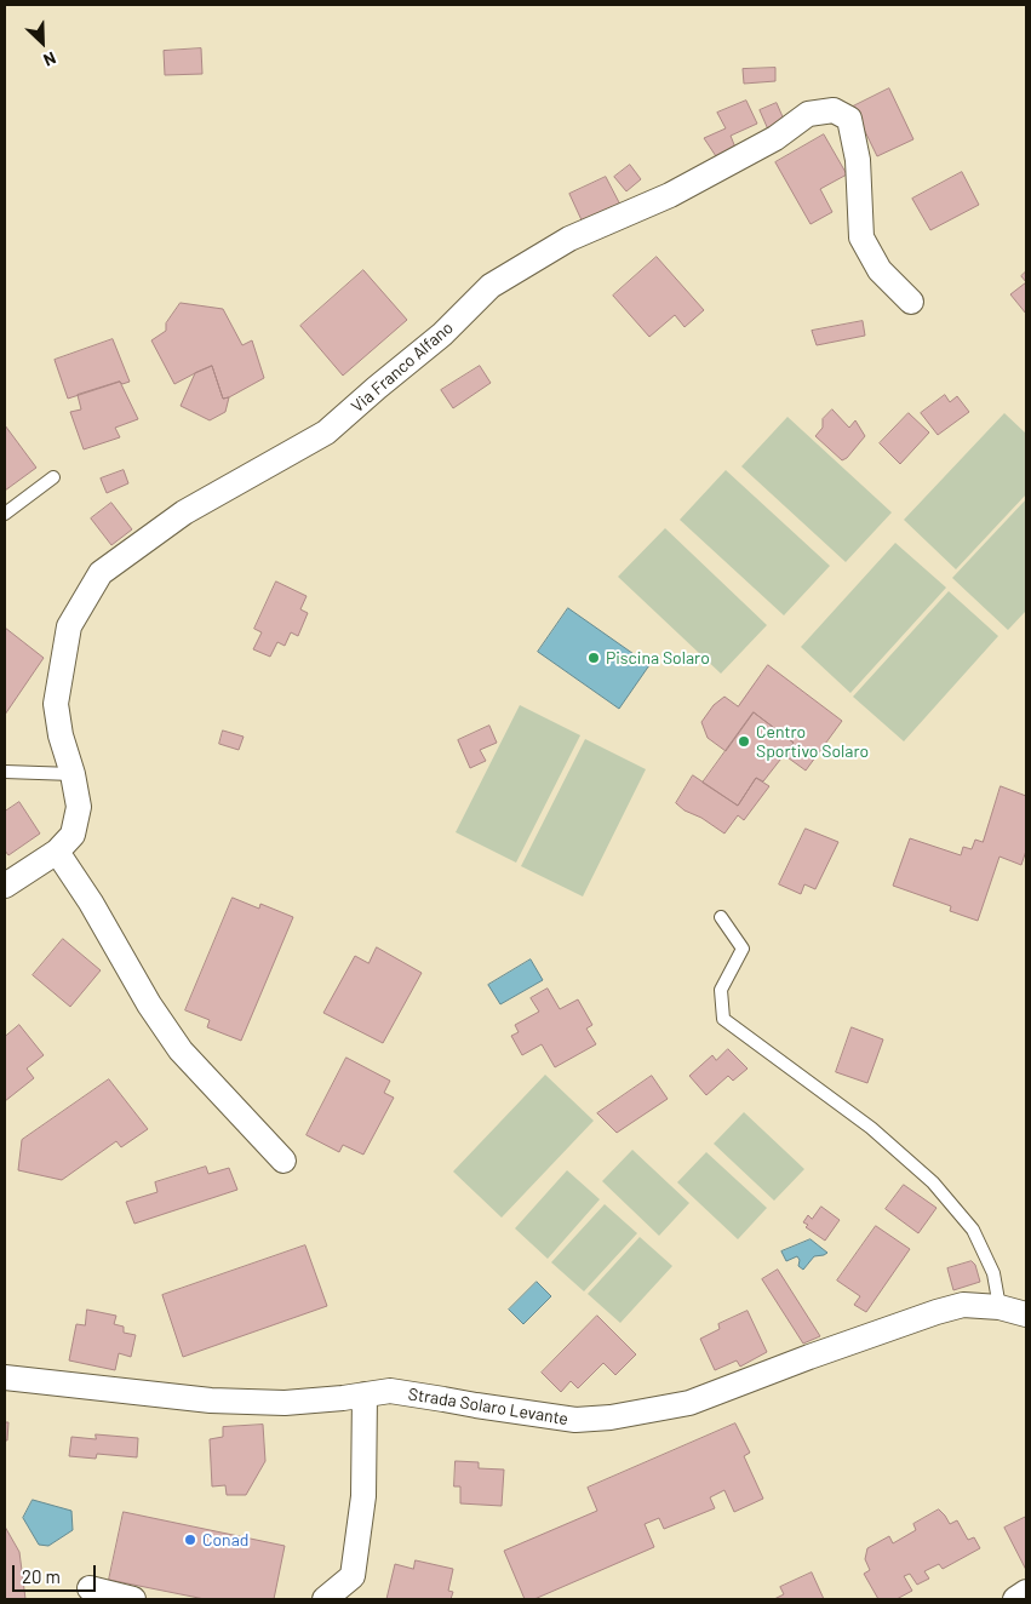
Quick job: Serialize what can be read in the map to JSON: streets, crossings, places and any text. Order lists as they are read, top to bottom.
{
  "streets": {
    "street": ["Via Franco Alfano", "Strada Solaro Levante"]
  },
  "places": ["Piscina Solaro", "Centro Sportivo Solaro", "Conad"],
  "scale_bar": "20 m",
  "north": "bottom right"
}
